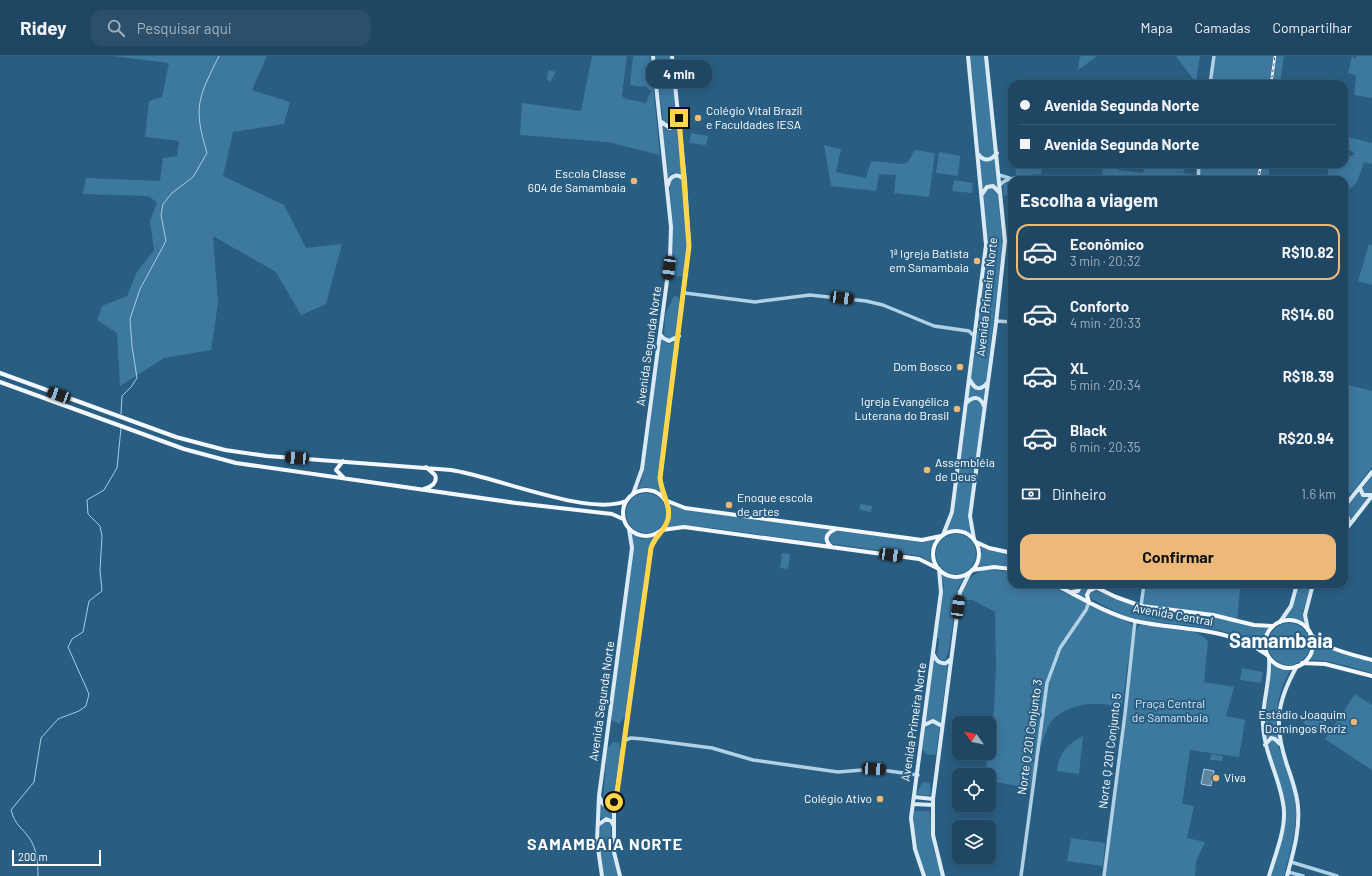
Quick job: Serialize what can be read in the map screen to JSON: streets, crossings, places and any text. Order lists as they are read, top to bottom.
{
  "streets": {
    "main road": ["Avenida Primeira Norte", "Avenida Segunda Norte", "Avenida Central"],
    "street": ["Norte Q 201 Conjunto 3", "Norte Q 201 Conjunto 5"]
  },
  "crossings": [
    ["Avenida Central", "Norte Q 201 Conjunto 3"],
    ["Avenida Central", "Norte Q 201 Conjunto 5"]
  ],
  "districts": ["Samambaia", "SAMAMBAIA NORTE"],
  "parks": ["Praça Central de Samambaia"],
  "places": [
    "Colégio Vital Brazil e Faculdades IESA",
    "Escola Classe 604 de Samambaia",
    "1ª Igreja Batista em Samambaia",
    "Dom Bosco",
    "Igreja Evangélica Luterana do Brasil",
    "Assembléia de Deus",
    "Enoque escola de artes",
    "Estádio Joaquim Domingos Roriz",
    "Viva",
    "Colégio Ativo"
  ],
  "scale_bar": "200 m",
  "north": "top left",
  "page": {
    "header": "Ridey",
    "search": "Pesquisar aqui",
    "nav": ["Mapa", "Camadas", "Compartilhar"],
    "bubble": "4 min",
    "banner": ["Avenida Segunda Norte", "Avenida Segunda Norte"],
    "heading": "Escolha a viagem",
    "list": [
      {
        "name": "Econômico",
        "note": "3 min · 20:32",
        "value": "R$10.82"
      },
      {
        "name": "Conforto",
        "note": "4 min · 20:33",
        "value": "R$14.60"
      },
      {
        "name": "XL",
        "note": "5 min · 20:34",
        "value": "R$18.39"
      },
      {
        "name": "Black",
        "note": "6 min · 20:35",
        "value": "R$20.94"
      }
    ],
    "pay": ["Dinheiro", "1.6 km"],
    "buttons": "Confirmar",
    "scale": "200 m"
  }
}
